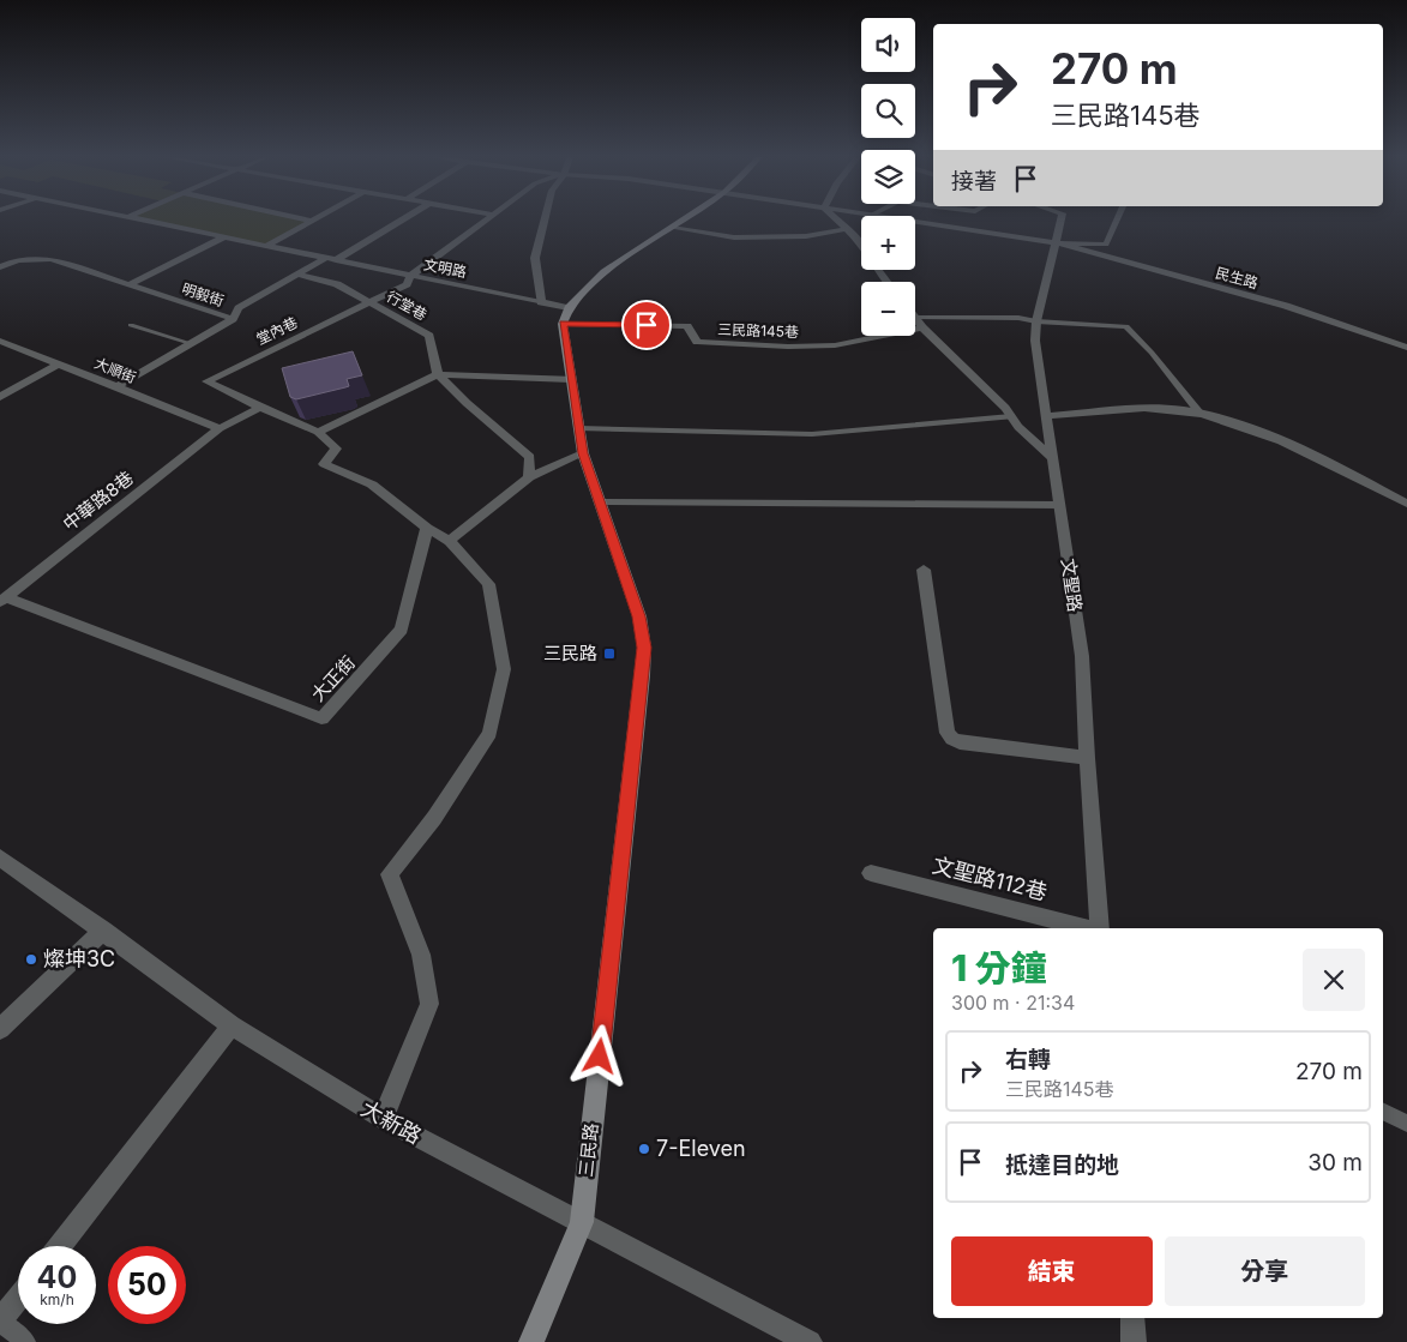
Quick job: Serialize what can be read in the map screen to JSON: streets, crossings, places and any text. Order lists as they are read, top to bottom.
{
  "streets": {
    "main road": ["三民路"],
    "street": [
      "文明路",
      "民生路",
      "明毅街",
      "行堂巷",
      "堂內巷",
      "三民路145巷",
      "大順街",
      "中華路8巷",
      "文聖路",
      "大正街",
      "文聖路112巷",
      "大新路"
    ]
  },
  "crossings": [
    ["文明路", "堂內巷"],
    ["文明路", "三民路145巷"],
    ["文明路", "三民路"],
    ["民生路", "文聖路"],
    ["明毅街", "大順街"],
    ["行堂巷", "堂內巷"],
    ["堂內巷", "中華路8巷"],
    ["三民路145巷", "三民路"],
    ["大順街", "中華路8巷"],
    ["中華路8巷", "大正街"],
    ["大新路", "三民路"]
  ],
  "places": {
    "transit": ["三民路"],
    "other": ["燦坤3C", "7-Eleven"]
  },
  "page": {
    "map_buttons": ["+", "−"],
    "turn": ["270 m", "三民路145巷"],
    "then": "接著",
    "heading": ["1 分鐘", "300 m · 21:34"],
    "list": [
      {
        "name": "右轉",
        "note": "三民路145巷",
        "value": "270 m"
      },
      {
        "name": "抵達目的地",
        "value": "30 m"
      }
    ],
    "buttons": ["結束", "分享"],
    "speed": "40 km/h",
    "limit": "50"
  }
}
